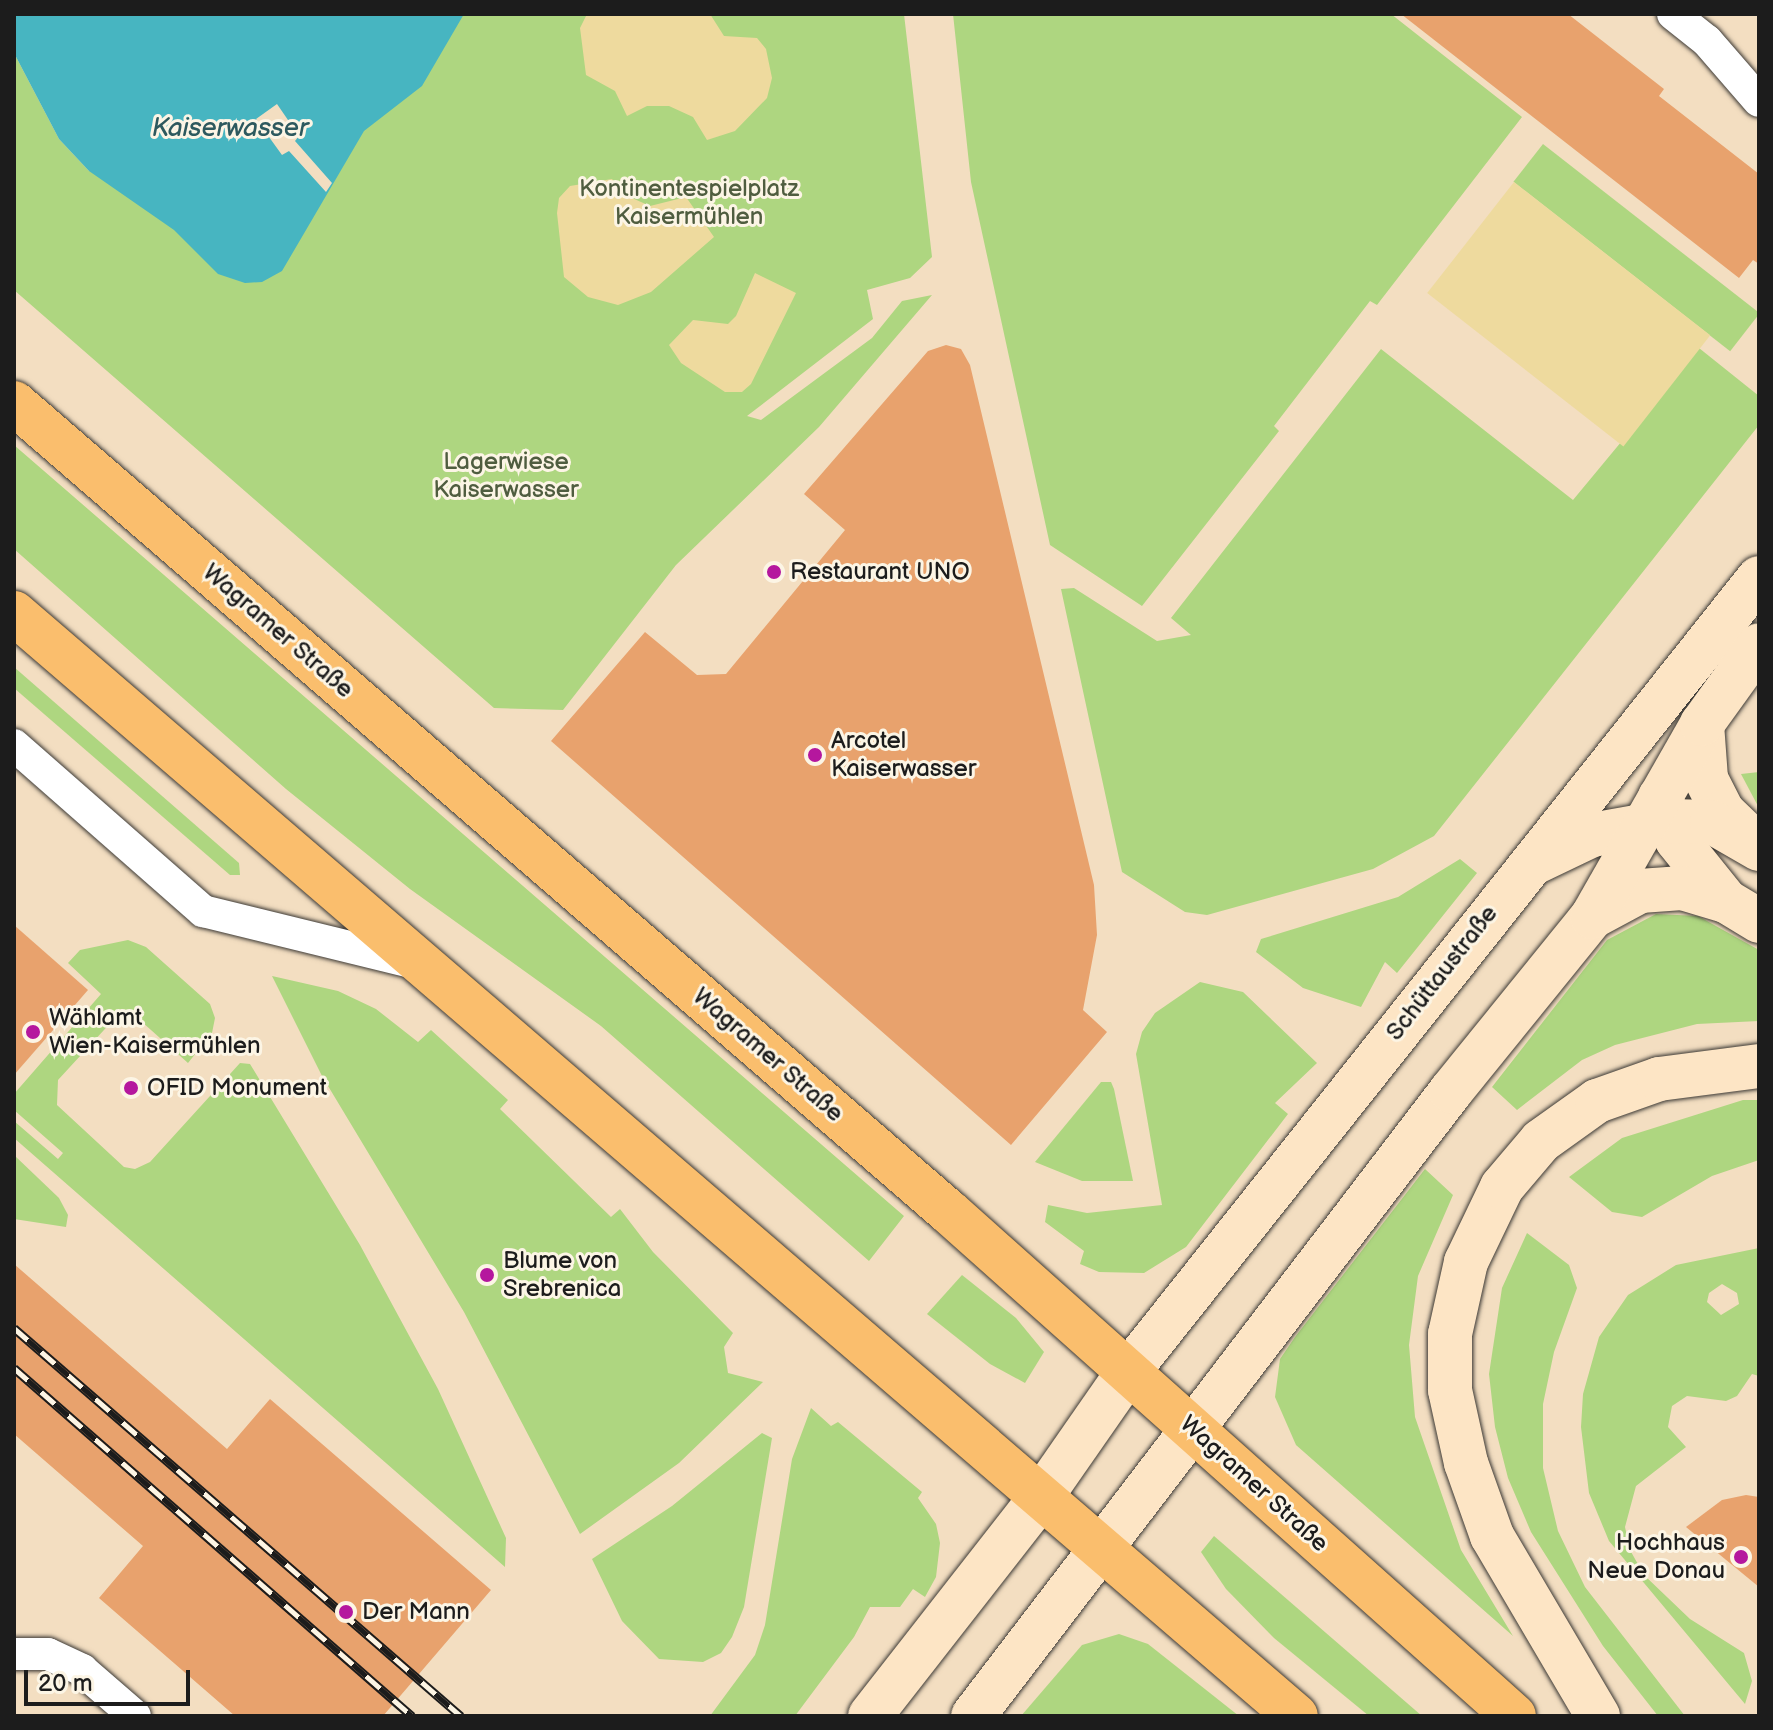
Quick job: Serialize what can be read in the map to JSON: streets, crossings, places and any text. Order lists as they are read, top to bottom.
{
  "streets": {
    "main road": ["Wagramer Straße", "Schüttaustraße"]
  },
  "crossings": [
    ["Wagramer Straße", "Schüttaustraße"]
  ],
  "water": ["Kaiserwasser"],
  "parks": ["Kontinentespielplatz Kaisermühlen", "Lagerwiese Kaiserwasser"],
  "places": [
    "Restaurant UNO",
    "Arcotel Kaiserwasser",
    "Wählamt Wien-Kaisermühlen",
    "OFID Monument",
    "Blume von Srebrenica",
    "Hochhaus Neue Donau",
    "Der Mann"
  ],
  "scale_bar": "20 m"
}
